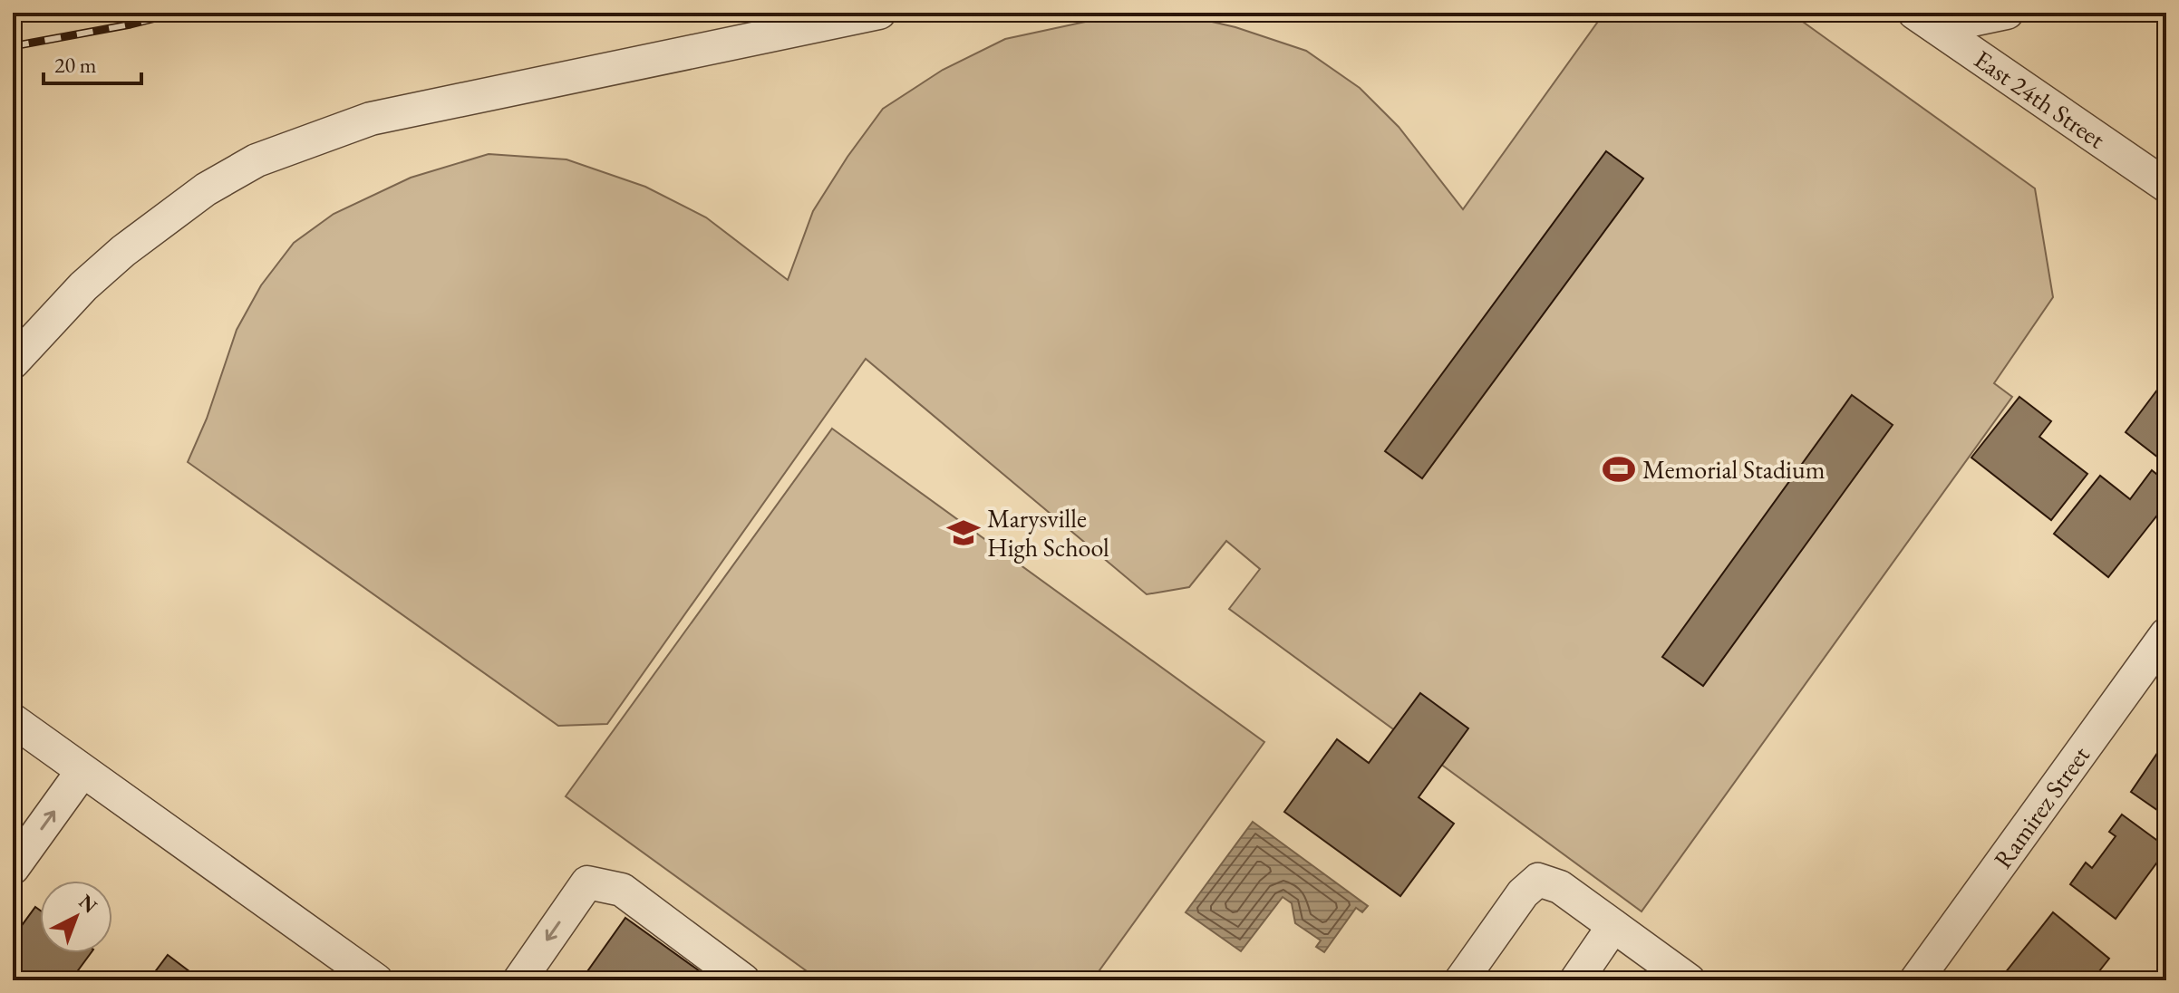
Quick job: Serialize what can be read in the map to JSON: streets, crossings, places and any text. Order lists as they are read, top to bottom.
{
  "streets": {
    "street": ["East 24th Street", "Ramirez Street"]
  },
  "places": {
    "sports": ["Memorial Stadium"],
    "school or university": ["Marysville High School"]
  },
  "scale_bar": "20 m",
  "north": "top right"
}
